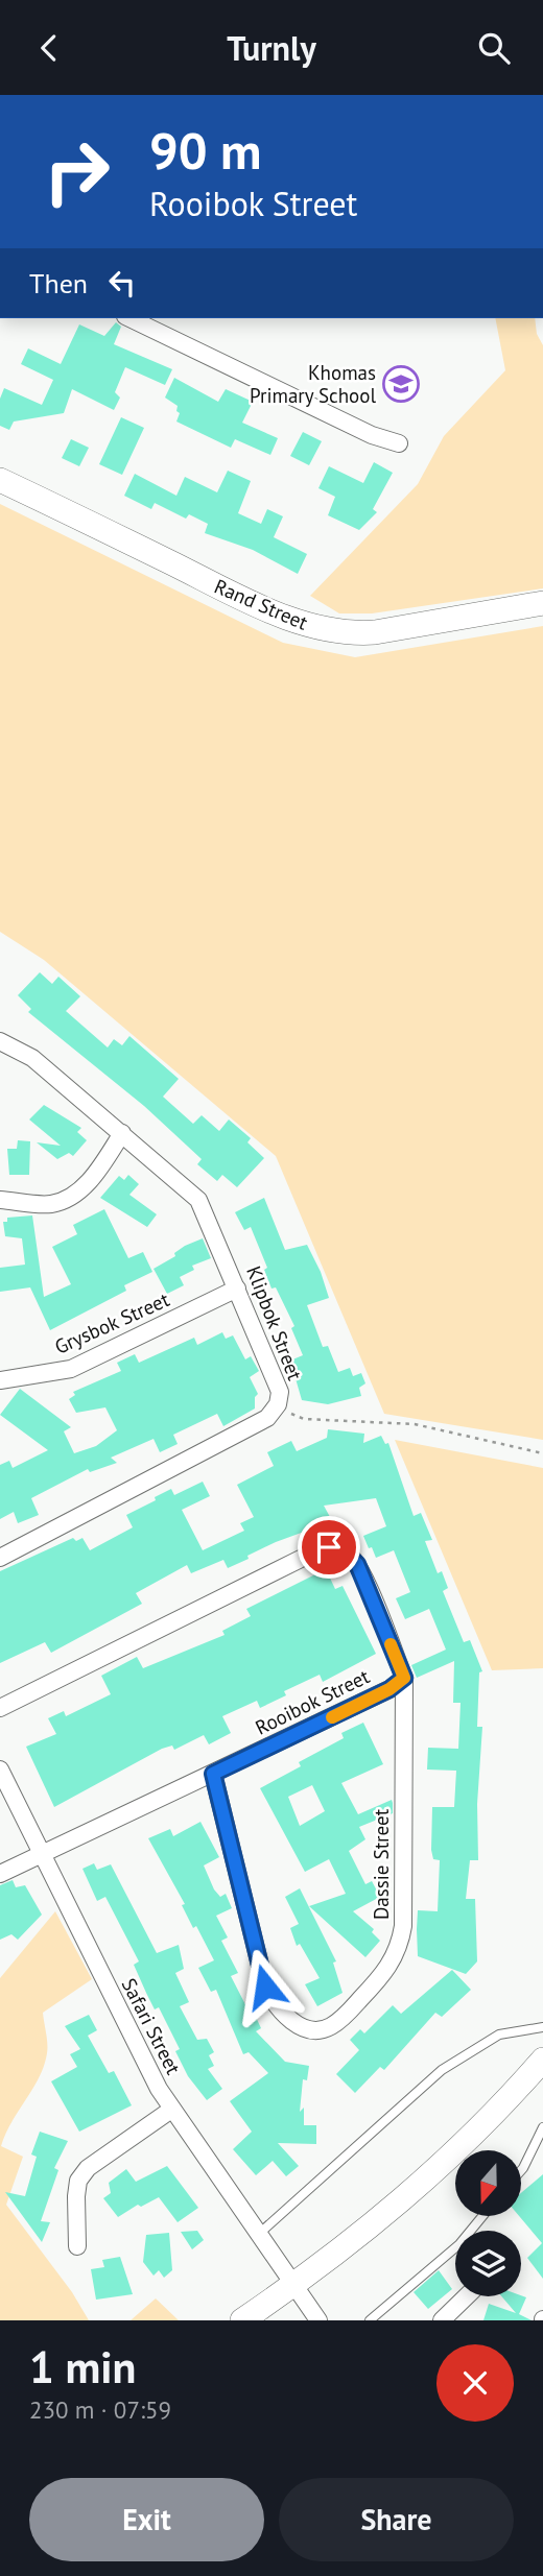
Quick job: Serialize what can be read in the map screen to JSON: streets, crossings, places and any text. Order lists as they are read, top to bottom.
{
  "streets": {
    "street": [
      "Rand Street",
      "Grysbok Street",
      "Klipbok Street",
      "Rooibok Street",
      "Dassie Street",
      "Safari Street"
    ]
  },
  "crossings": [
    ["Grysbok Street", "Klipbok Street"],
    ["Rooibok Street", "Dassie Street"],
    ["Rooibok Street", "Safari Street"]
  ],
  "places": {
    "school or university": ["Khomas Primary School"]
  },
  "north": "bottom",
  "page": {
    "header": "Turnly",
    "turn": ["90 m", "Rooibok Street"],
    "then": "Then",
    "heading": ["1 min", "230 m · 07:59"],
    "buttons": ["Exit", "Share"]
  }
}
